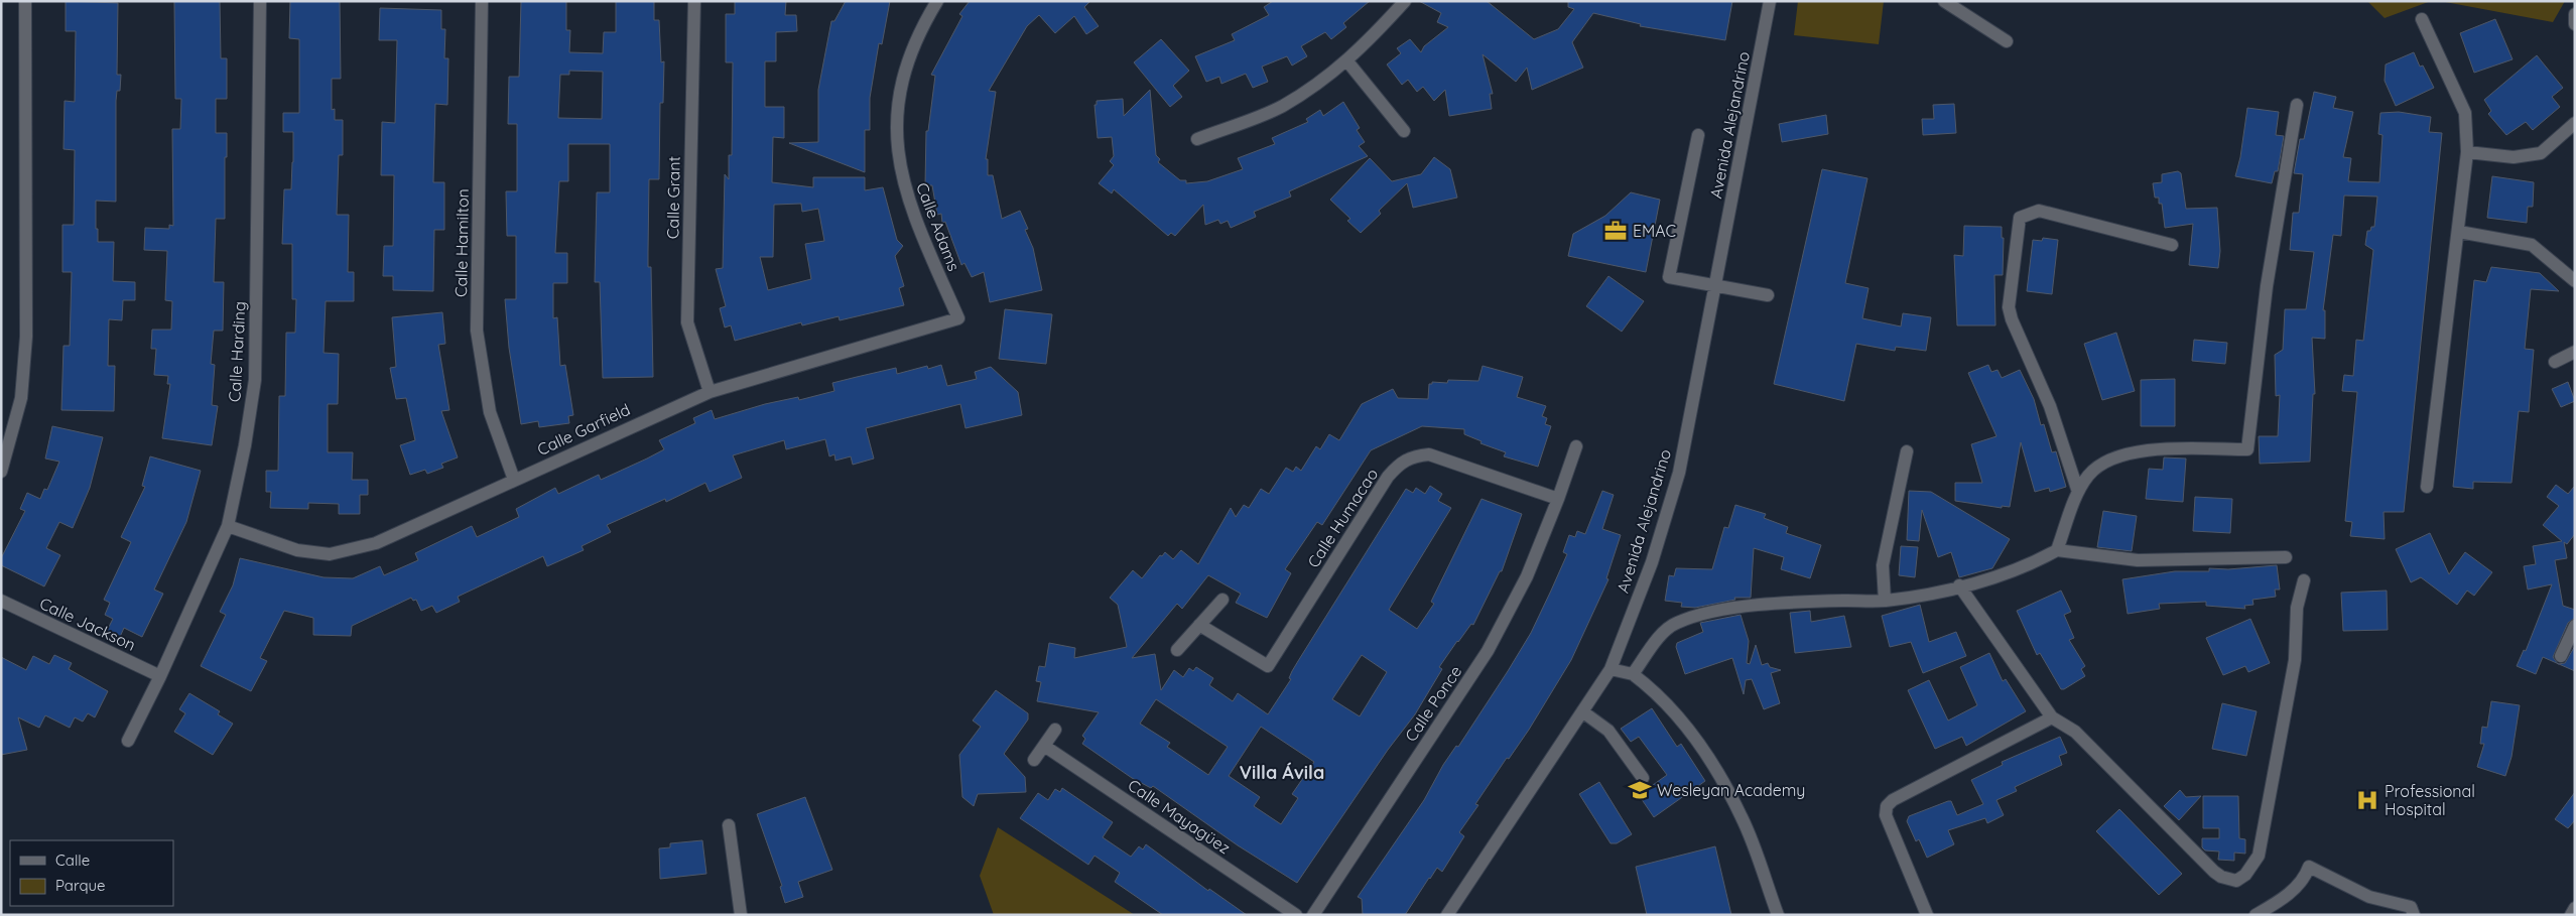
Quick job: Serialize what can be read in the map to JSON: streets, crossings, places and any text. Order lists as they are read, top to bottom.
{
  "streets": {
    "street": [
      "Avenida Alejandrino",
      "Calle Grant",
      "Calle Adams",
      "Calle Hamilton",
      "Calle Harding",
      "Calle Garfield",
      "Calle Humacao",
      "Calle Jackson",
      "Calle Ponce",
      "Calle Mayagüez"
    ]
  },
  "crossings": [
    ["Calle Grant", "Calle Garfield"],
    ["Calle Adams", "Calle Garfield"],
    ["Calle Hamilton", "Calle Garfield"],
    ["Calle Harding", "Calle Garfield"],
    ["Calle Harding", "Calle Jackson"],
    ["Calle Humacao", "Calle Ponce"]
  ],
  "districts": ["Villa Ávila"],
  "places": {
    "office": ["EMAC"],
    "school or university": ["Wesleyan Academy"],
    "hospital": ["Professional Hospital"]
  },
  "legend": ["Calle", "Parque"]
}
